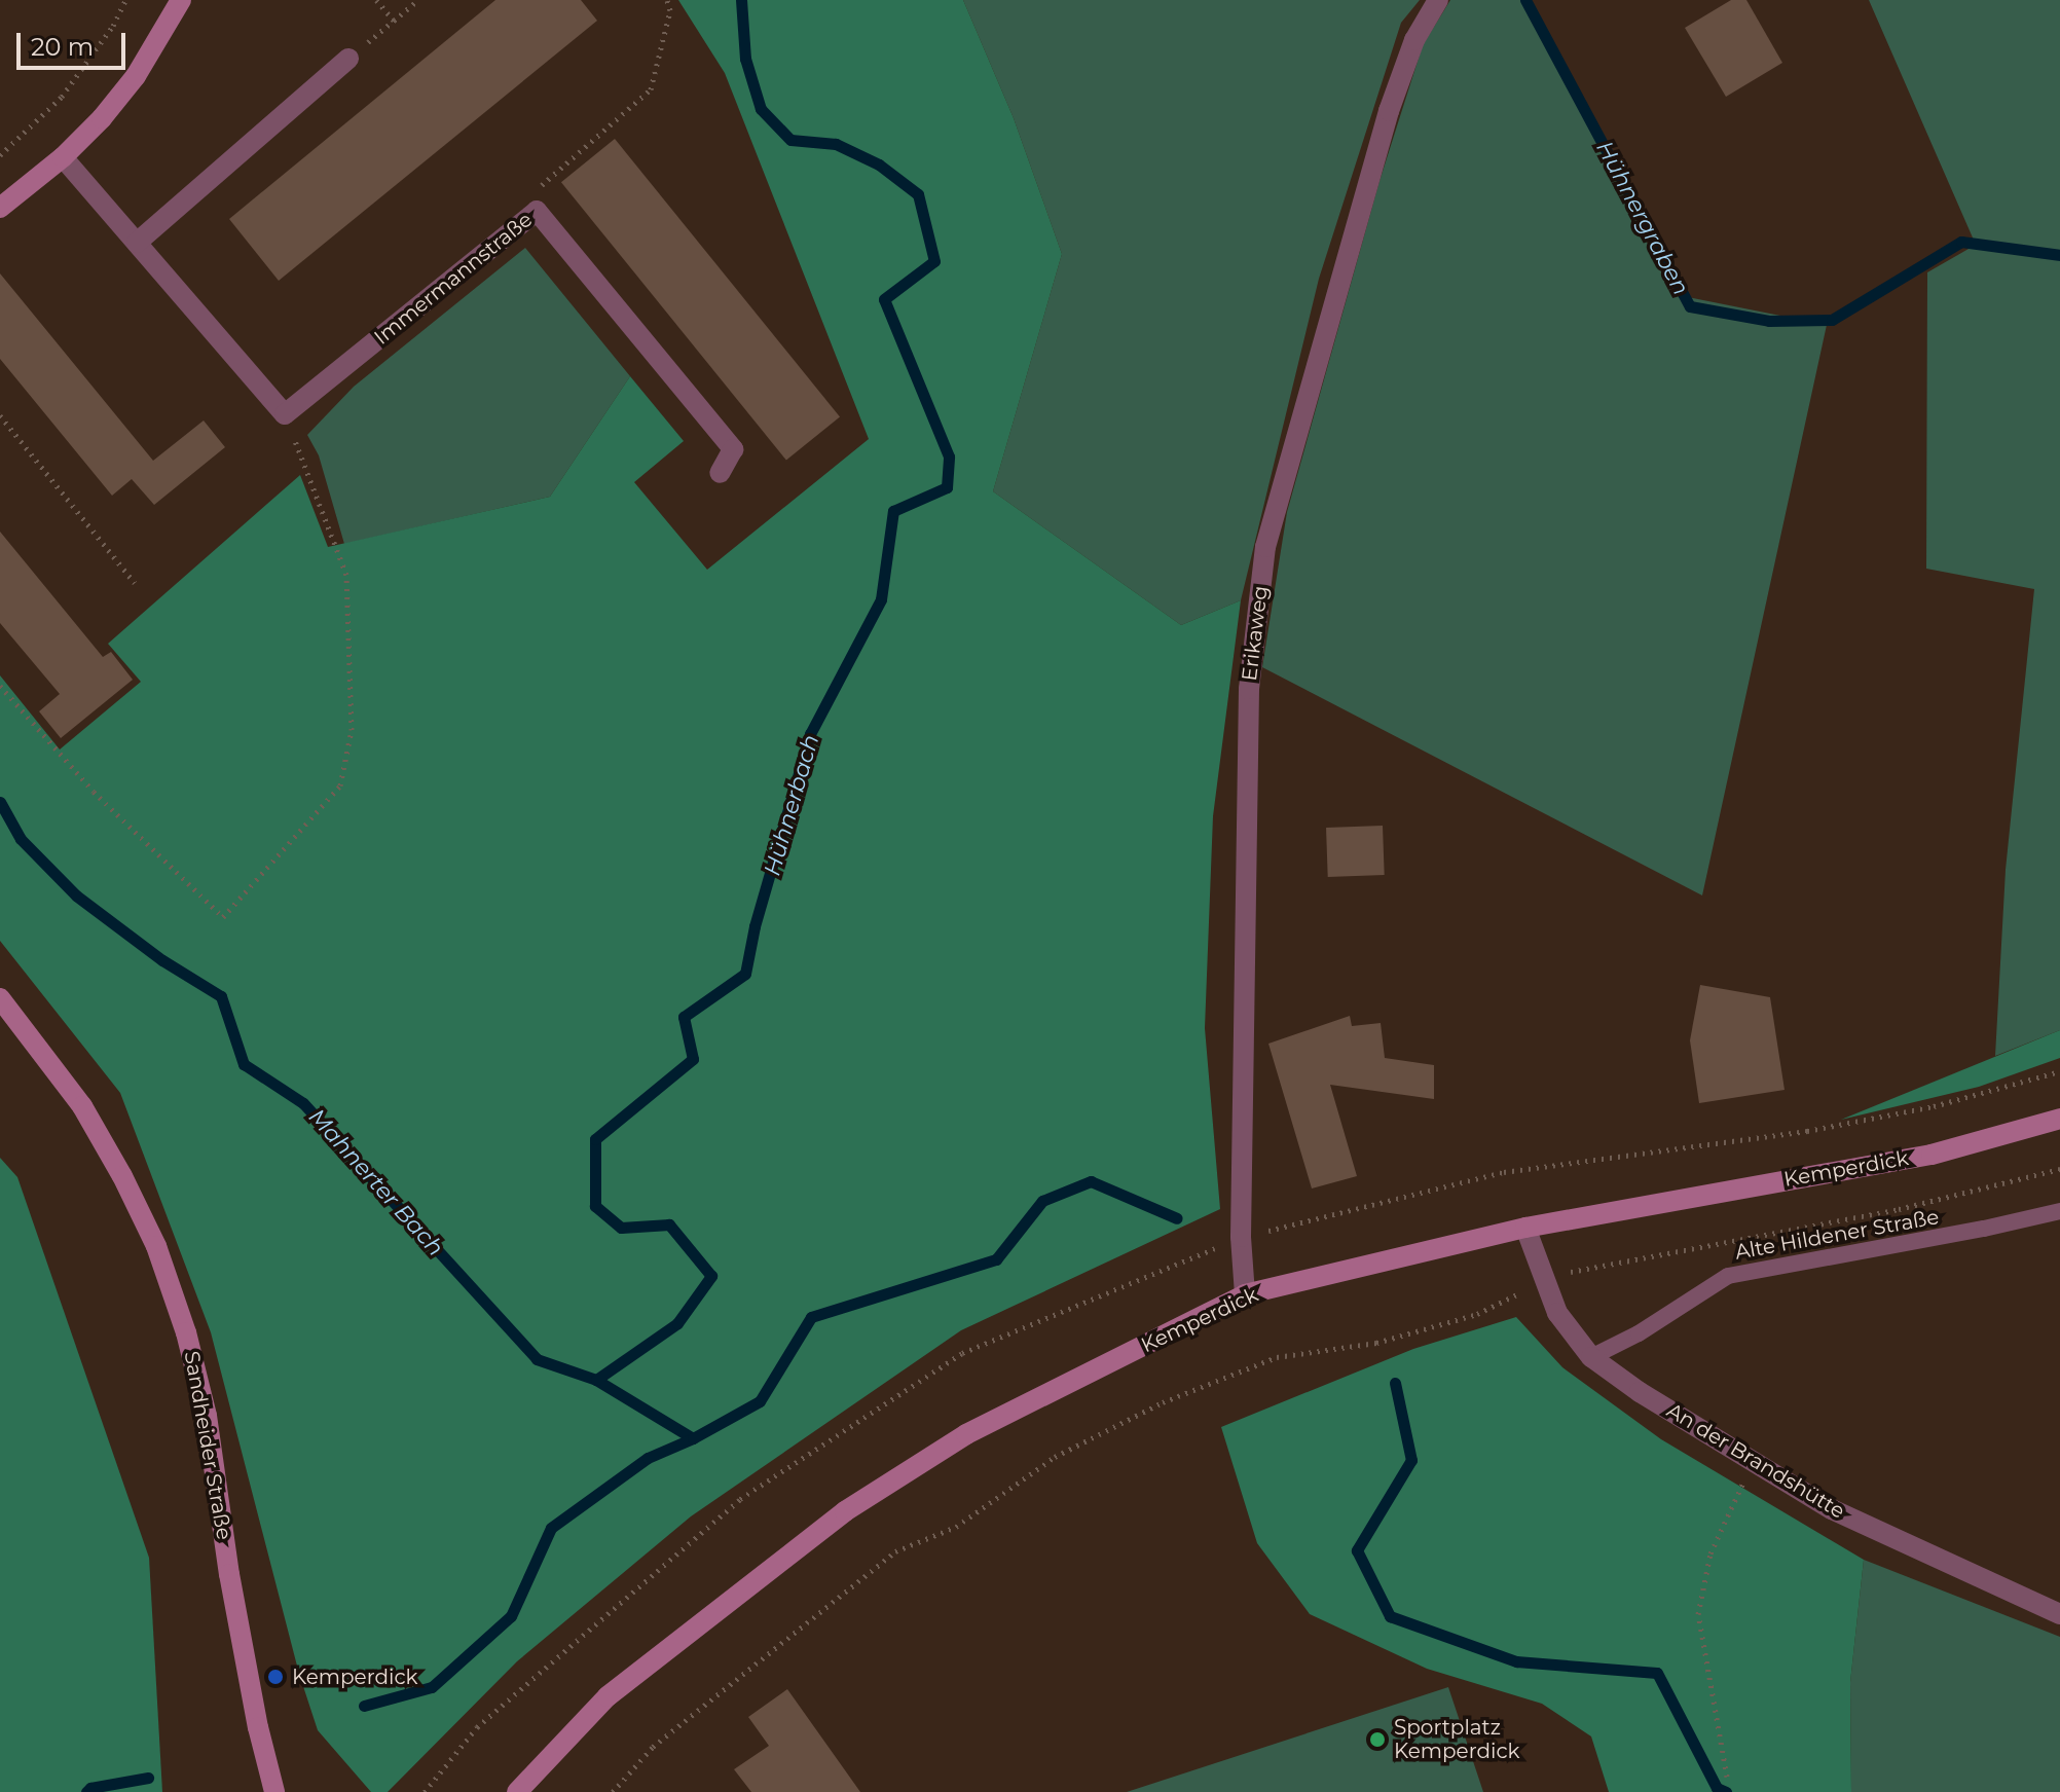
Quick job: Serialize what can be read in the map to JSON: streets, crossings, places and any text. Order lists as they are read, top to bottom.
{
  "streets": {
    "main road": ["Kemperdick", "Sandheider Straße"],
    "street": ["Immermannstraße", "Erikaweg", "An der Brandshütte"],
    "lane": ["Alte Hildener Straße"]
  },
  "crossings": [
    ["Erikaweg", "Kemperdick"],
    ["Kemperdick", "An der Brandshütte"],
    ["Alte Hildener Straße", "An der Brandshütte"]
  ],
  "water": ["Hühnergraben", "Hühnerbach", "Mahnerter Bach"],
  "places": ["Kemperdick", "Sportplatz Kemperdick"],
  "scale_bar": "20 m"
}
